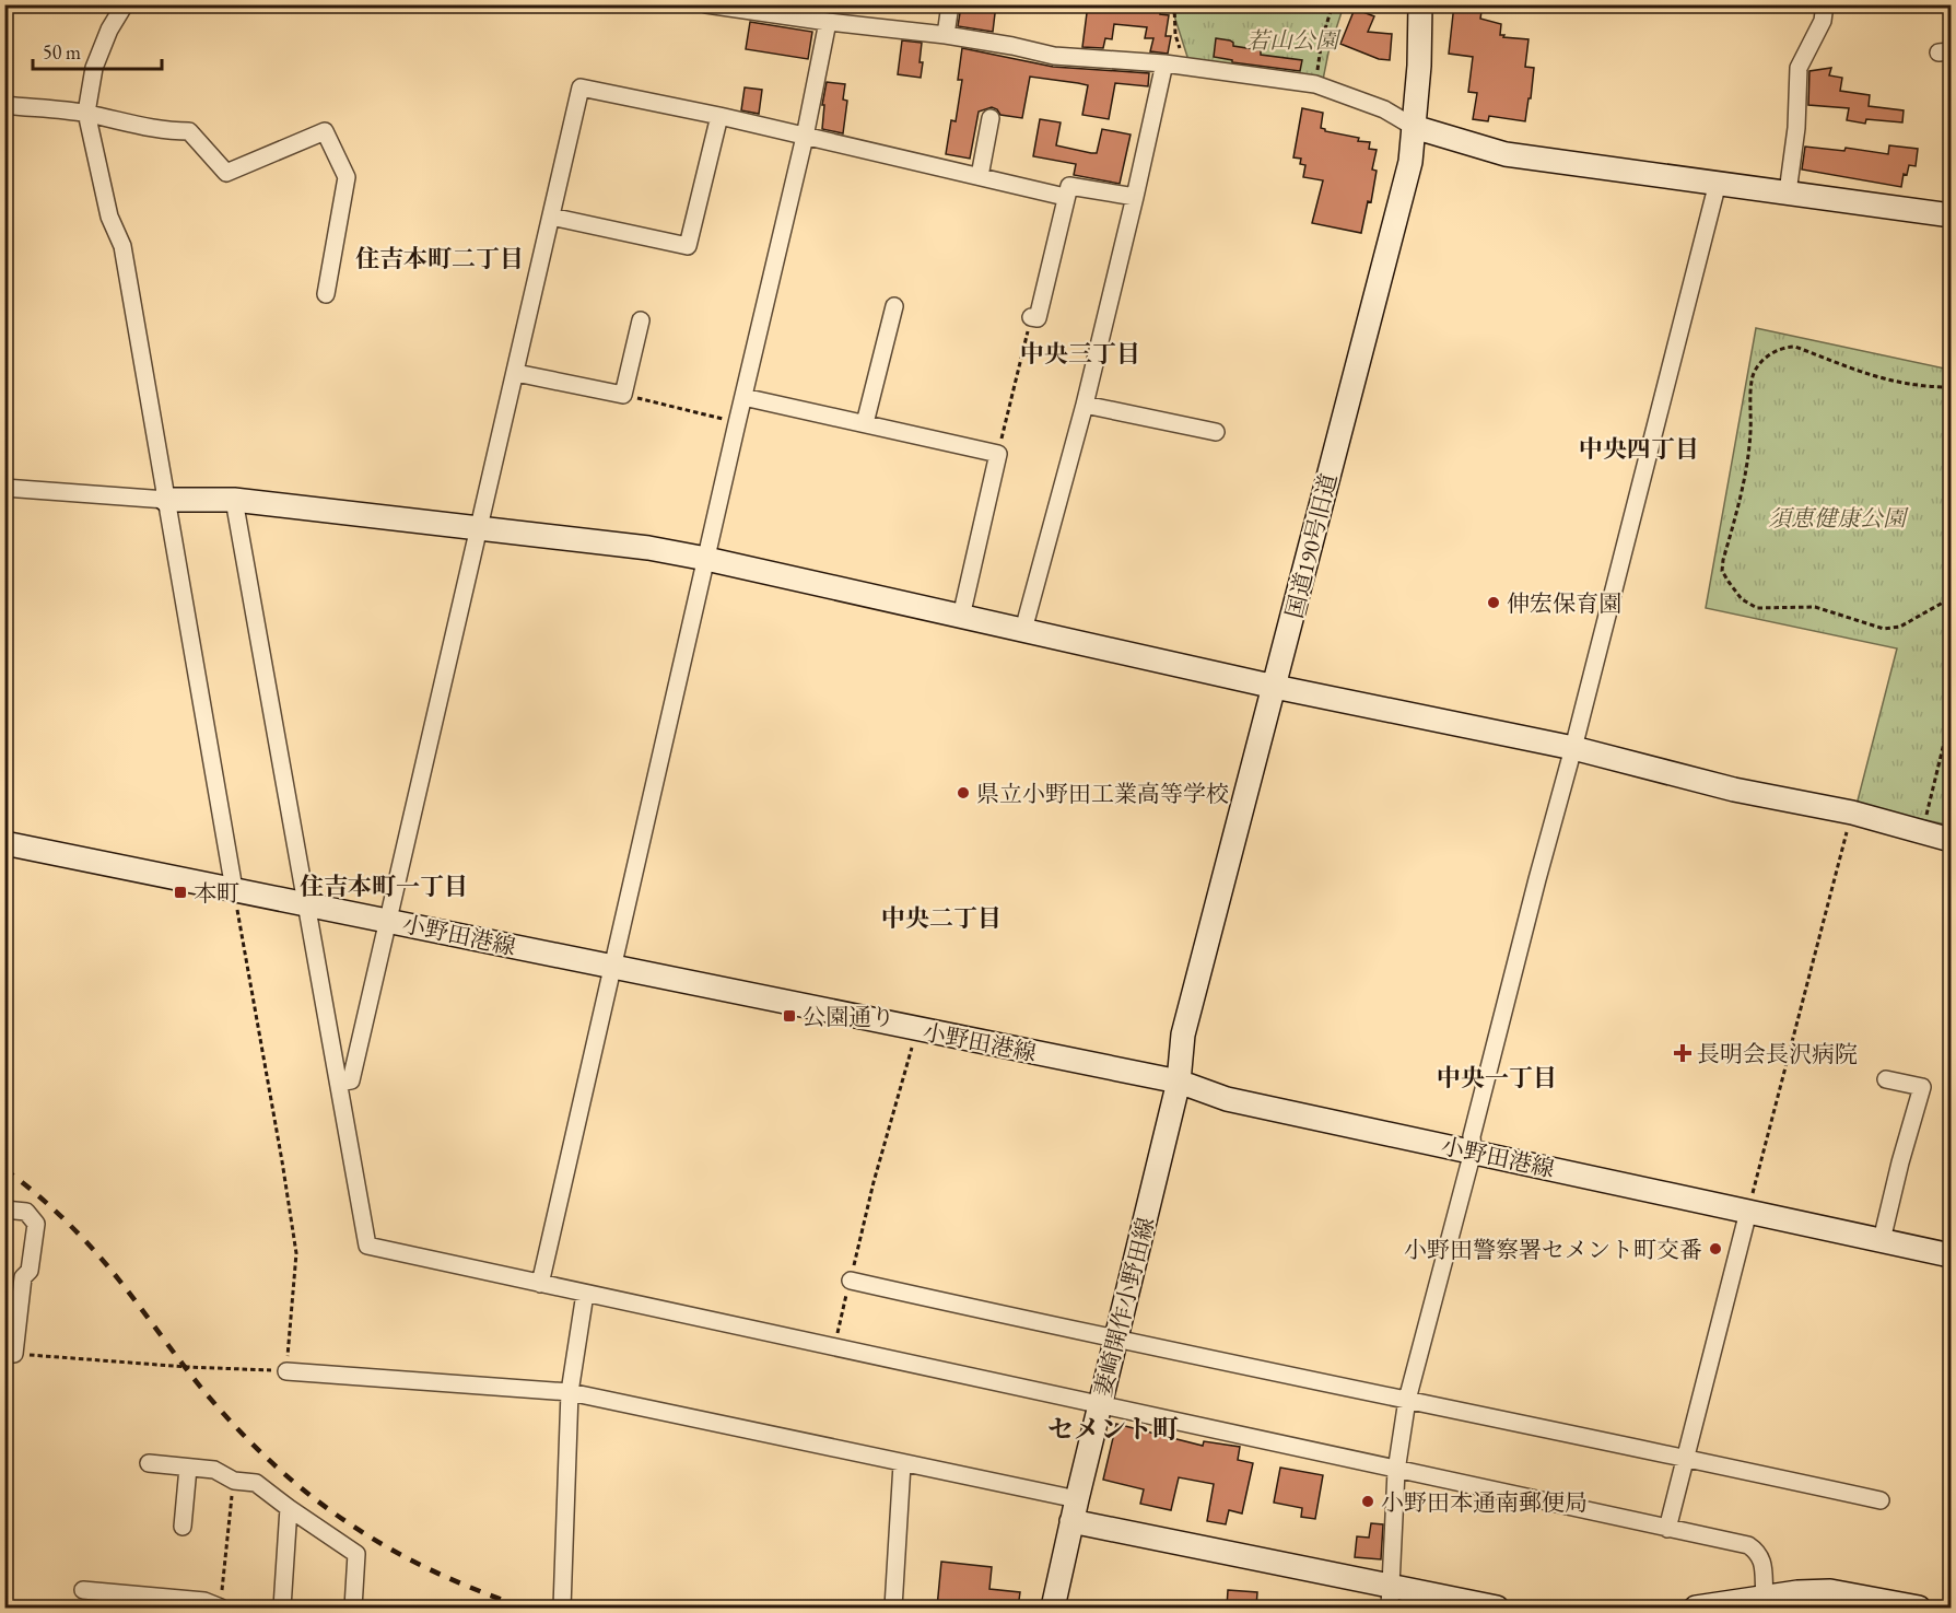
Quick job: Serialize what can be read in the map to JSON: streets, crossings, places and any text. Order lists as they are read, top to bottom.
{
  "streets": {
    "street": ["国道190号旧道", "小野田港線", "妻崎開作小野田線"]
  },
  "crossings": [
    ["国道190号旧道", "小野田港線"],
    ["国道190号旧道", "妻崎開作小野田線"],
    ["小野田港線", "妻崎開作小野田線"]
  ],
  "districts": [
    "住吉本町二丁目",
    "中央三丁目",
    "中央四丁目",
    "住吉本町一丁目",
    "中央二丁目",
    "中央一丁目",
    "セメント町"
  ],
  "parks": ["若山公園", "須恵健康公園"],
  "places": {
    "other": [
      "伸宏保育園",
      "県立小野田工業高等学校",
      "小野田警察署セメント町交番",
      "小野田本通南郵便局"
    ],
    "transit": ["本町", "公園通り"],
    "health": ["長明会長沢病院"]
  },
  "scale_bar": "50 m"
}
